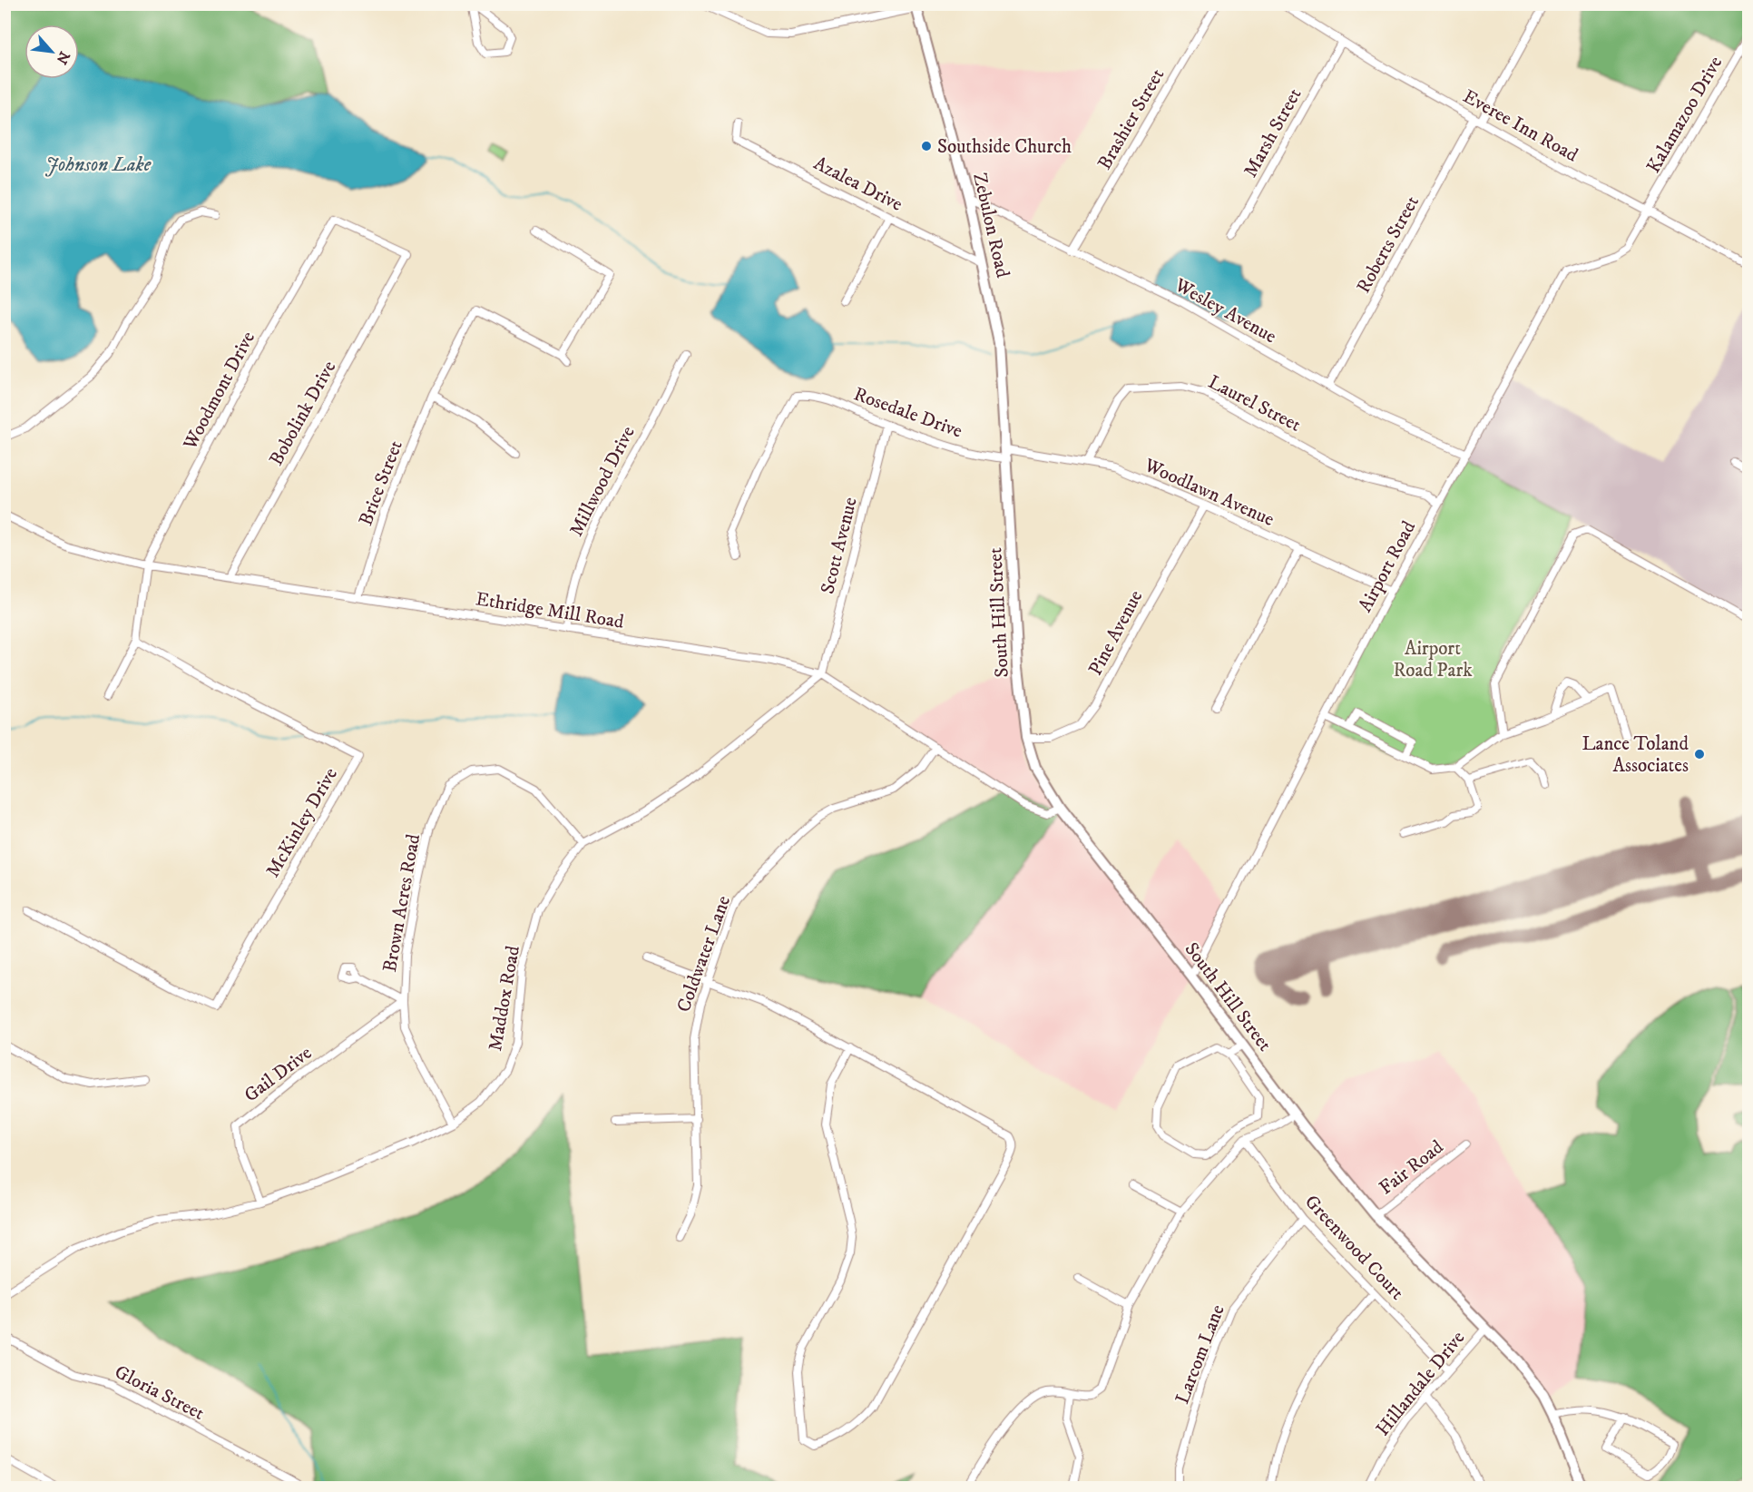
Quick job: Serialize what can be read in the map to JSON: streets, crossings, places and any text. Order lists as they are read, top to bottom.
{
  "streets": {
    "main road": ["Zebulon Road", "South Hill Street"],
    "street": [
      "Kalamazoo Drive",
      "Brashier Street",
      "Everee Inn Road",
      "Marsh Street",
      "Azalea Drive",
      "Roberts Street",
      "Wesley Avenue",
      "Woodmont Drive",
      "Laurel Street",
      "Rosedale Drive",
      "Bobolink Drive",
      "Millwood Drive",
      "Brice Street",
      "Woodlawn Avenue",
      "Scott Avenue",
      "Airport Road",
      "Ethridge Mill Road",
      "Pine Avenue",
      "McKinley Drive",
      "Brown Acres Road",
      "Coldwater Lane",
      "Maddox Road",
      "Gail Drive",
      "Fair Road",
      "Greenwood Court",
      "Larcom Lane",
      "Hillandale Drive",
      "Gloria Street"
    ]
  },
  "crossings": [
    ["Kalamazoo Drive", "Everee Inn Road"],
    ["Kalamazoo Drive", "Airport Road"],
    ["Brashier Street", "Wesley Avenue"],
    ["Everee Inn Road", "Marsh Street"],
    ["Everee Inn Road", "Roberts Street"],
    ["Everee Inn Road", "Airport Road"],
    ["Azalea Drive", "Zebulon Road"],
    ["Zebulon Road", "Wesley Avenue"],
    ["Zebulon Road", "Rosedale Drive"],
    ["Zebulon Road", "Woodlawn Avenue"],
    ["Zebulon Road", "South Hill Street"],
    ["Roberts Street", "Wesley Avenue"],
    ["Wesley Avenue", "Airport Road"],
    ["Woodmont Drive", "Bobolink Drive"],
    ["Woodmont Drive", "Ethridge Mill Road"],
    ["Laurel Street", "Woodlawn Avenue"],
    ["Laurel Street", "Airport Road"],
    ["Rosedale Drive", "Woodlawn Avenue"],
    ["Rosedale Drive", "Scott Avenue"],
    ["Rosedale Drive", "South Hill Street"],
    ["Bobolink Drive", "Ethridge Mill Road"],
    ["Millwood Drive", "Ethridge Mill Road"],
    ["Brice Street", "Ethridge Mill Road"],
    ["Woodlawn Avenue", "Airport Road"],
    ["Woodlawn Avenue", "South Hill Street"],
    ["Woodlawn Avenue", "Pine Avenue"],
    ["Scott Avenue", "Ethridge Mill Road"],
    ["Scott Avenue", "Maddox Road"],
    ["Airport Road", "South Hill Street"],
    ["Ethridge Mill Road", "South Hill Street"],
    ["Ethridge Mill Road", "Coldwater Lane"],
    ["Ethridge Mill Road", "Maddox Road"],
    ["South Hill Street", "Pine Avenue"],
    ["South Hill Street", "Fair Road"],
    ["South Hill Street", "Hillandale Drive"],
    ["Brown Acres Road", "Maddox Road"],
    ["Brown Acres Road", "Gail Drive"],
    ["Maddox Road", "Gail Drive"],
    ["Greenwood Court", "Larcom Lane"],
    ["Greenwood Court", "Hillandale Drive"]
  ],
  "water": ["Johnson Lake"],
  "parks": ["Airport Road Park"],
  "places": ["Southside Church", "Lance Toland Associates"],
  "north": "bottom right"
}
